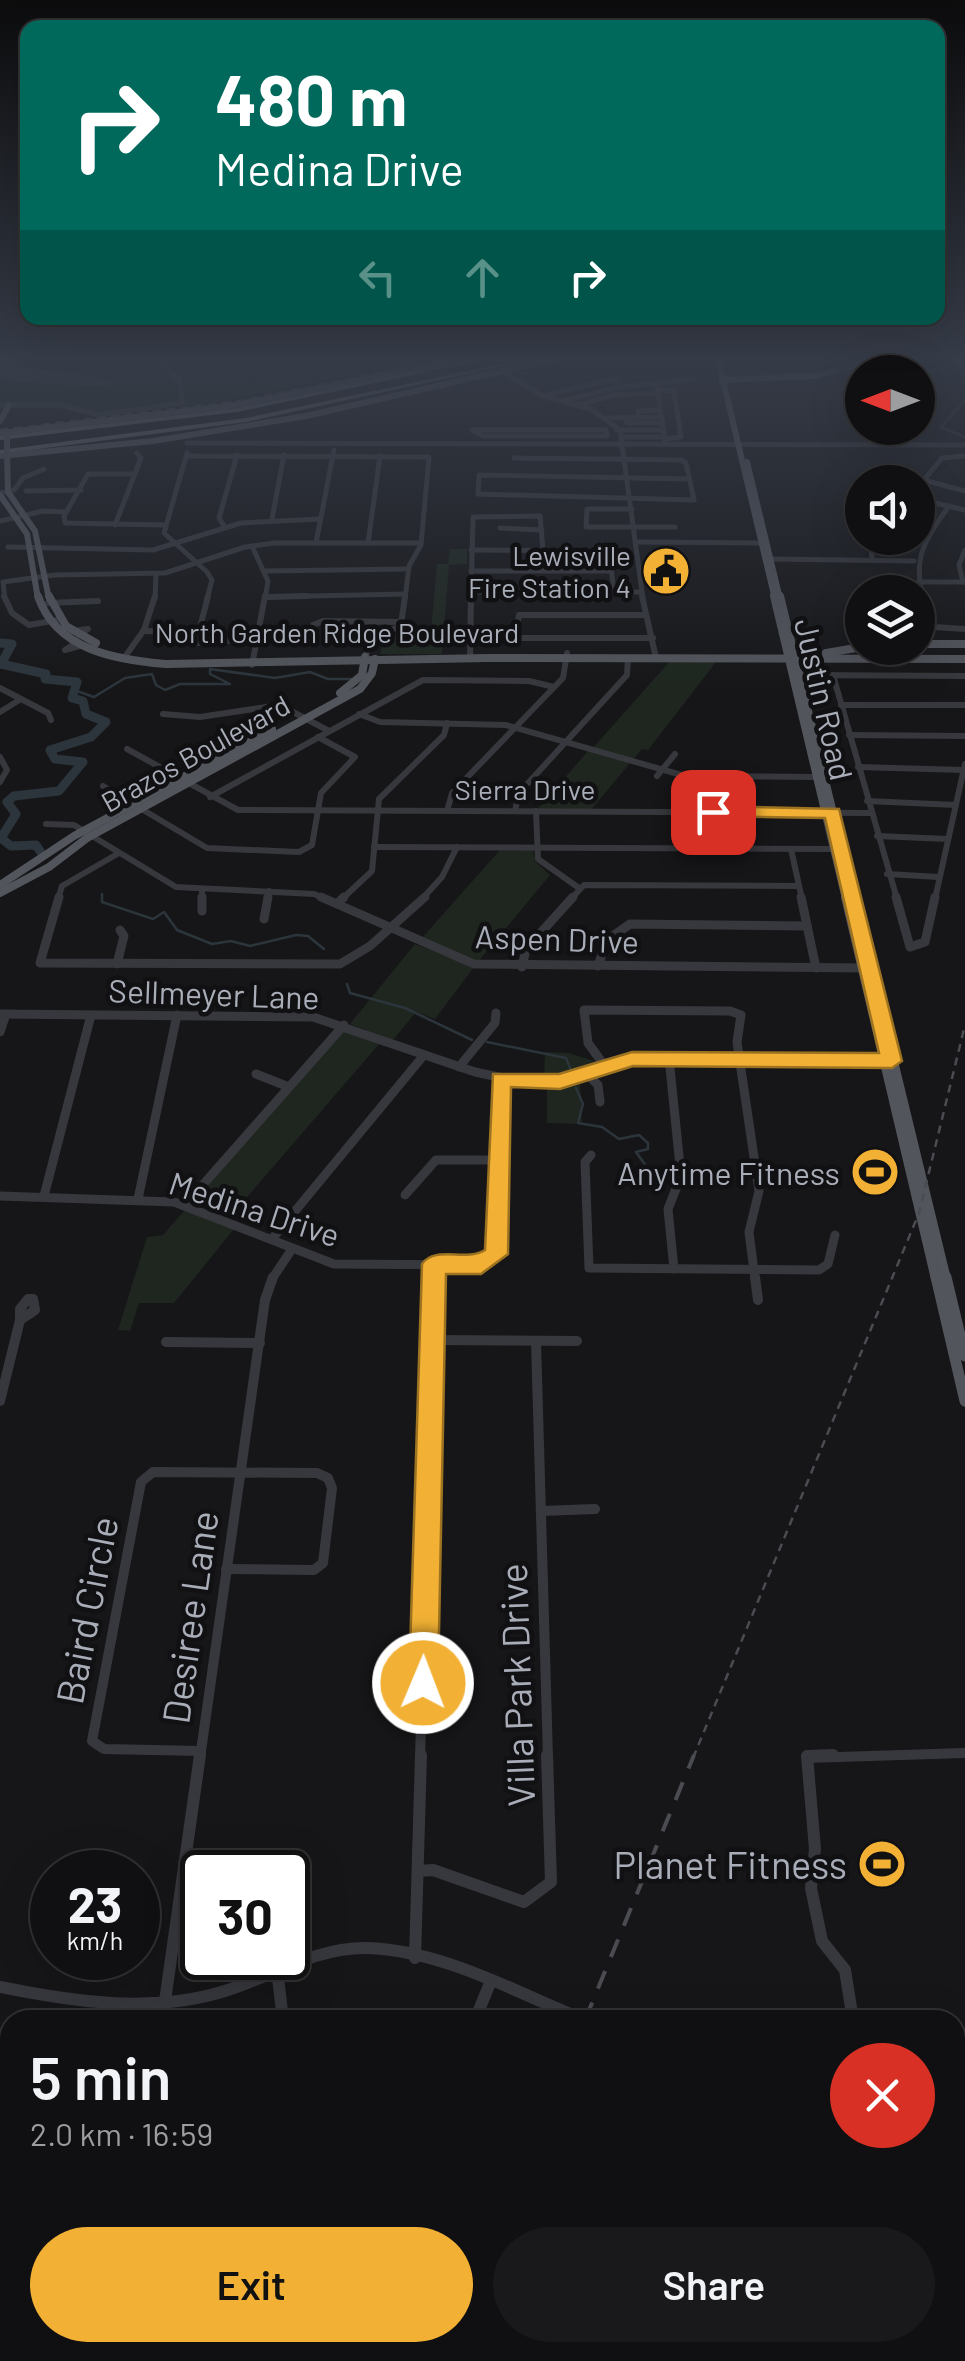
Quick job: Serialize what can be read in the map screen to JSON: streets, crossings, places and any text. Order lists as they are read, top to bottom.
{
  "streets": {
    "main road": ["North Garden Ridge Boulevard", "Justin Road", "Brazos Boulevard"],
    "street": [
      "Sierra Drive",
      "Aspen Drive",
      "Sellmeyer Lane",
      "Medina Drive",
      "Baird Circle",
      "Desiree Lane",
      "Villa Park Drive"
    ]
  },
  "crossings": [
    ["North Garden Ridge Boulevard", "Brazos Boulevard"],
    ["Justin Road", "Sierra Drive"],
    ["Justin Road", "Aspen Drive"],
    ["Justin Road", "Sellmeyer Lane"],
    ["Brazos Boulevard", "Sierra Drive"],
    ["Brazos Boulevard", "Aspen Drive"],
    ["Sellmeyer Lane", "Medina Drive"],
    ["Medina Drive", "Desiree Lane"],
    ["Baird Circle", "Desiree Lane"]
  ],
  "places": {
    "public building": ["Lewisville Fire Station 4"],
    "sports": ["Anytime Fitness", "Planet Fitness"]
  },
  "north": "left",
  "page": {
    "turn": ["480 m", "Medina Drive"],
    "speed": "23 km/h",
    "limit": "30",
    "heading": ["5 min", "2.0 km · 16:59"],
    "buttons": ["Exit", "Share"]
  }
}
